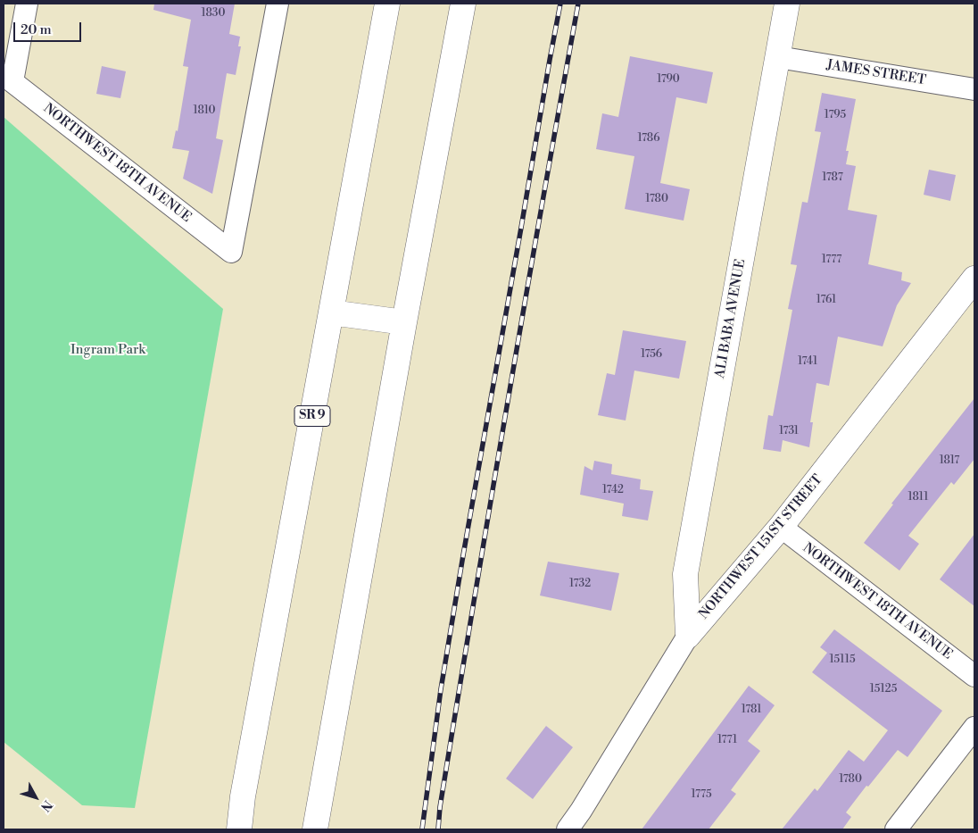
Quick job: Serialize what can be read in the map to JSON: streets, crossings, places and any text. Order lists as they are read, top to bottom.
{
  "streets": {
    "main road": ["ALI BABA AVENUE", "SR 9", "NORTHWEST 151ST STREET"],
    "street": ["JAMES STREET", "NORTHWEST 18TH AVENUE"]
  },
  "crossings": [
    ["JAMES STREET", "ALI BABA AVENUE"],
    ["NORTHWEST 18TH AVENUE", "NORTHWEST 151ST STREET"],
    ["ALI BABA AVENUE", "NORTHWEST 151ST STREET"]
  ],
  "parks": ["Ingram Park"],
  "house_numbers": [
    "1830",
    "1790",
    "1810",
    "1795",
    "1786",
    "1787",
    "1780",
    "1777",
    "1761",
    "1756",
    "1741",
    "1731",
    "1817",
    "1742",
    "1811",
    "1732",
    "15115",
    "15125",
    "1781",
    "1771",
    "1780",
    "1775"
  ],
  "scale_bar": "20 m",
  "north": "bottom right"
}
